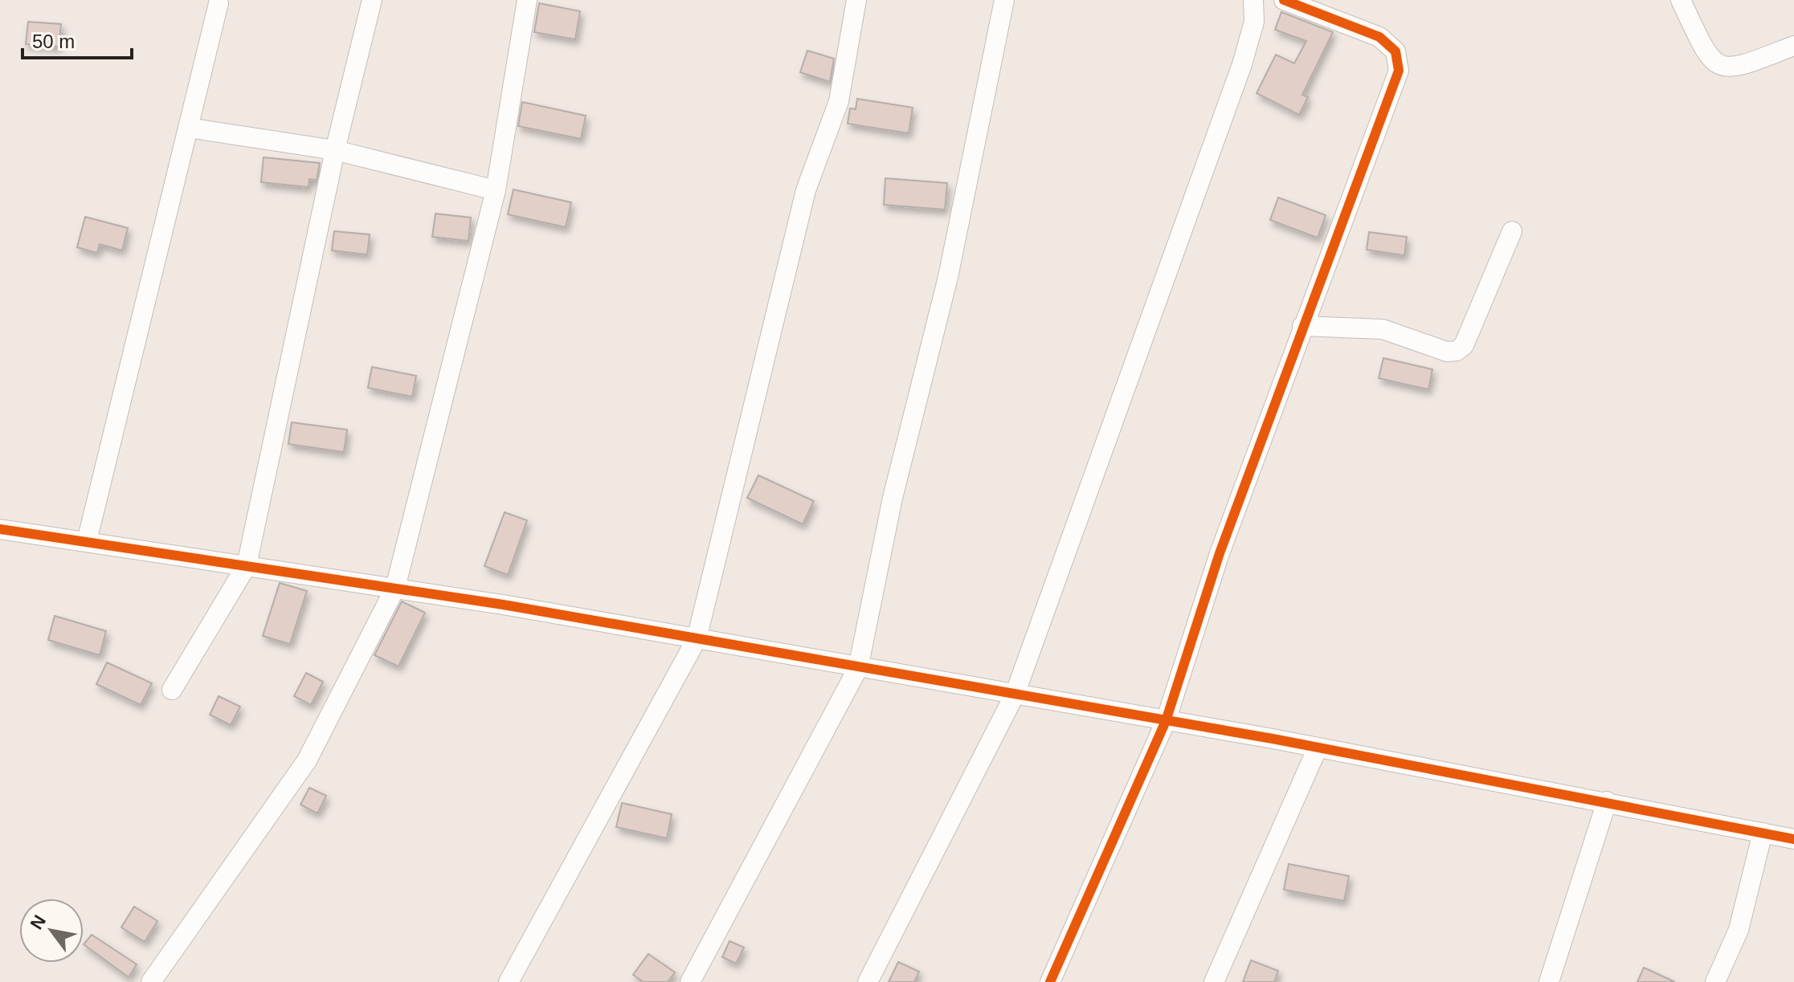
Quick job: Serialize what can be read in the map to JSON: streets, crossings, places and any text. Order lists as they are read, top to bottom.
{
  "scale_bar": "50 m",
  "north": "top left"
}
